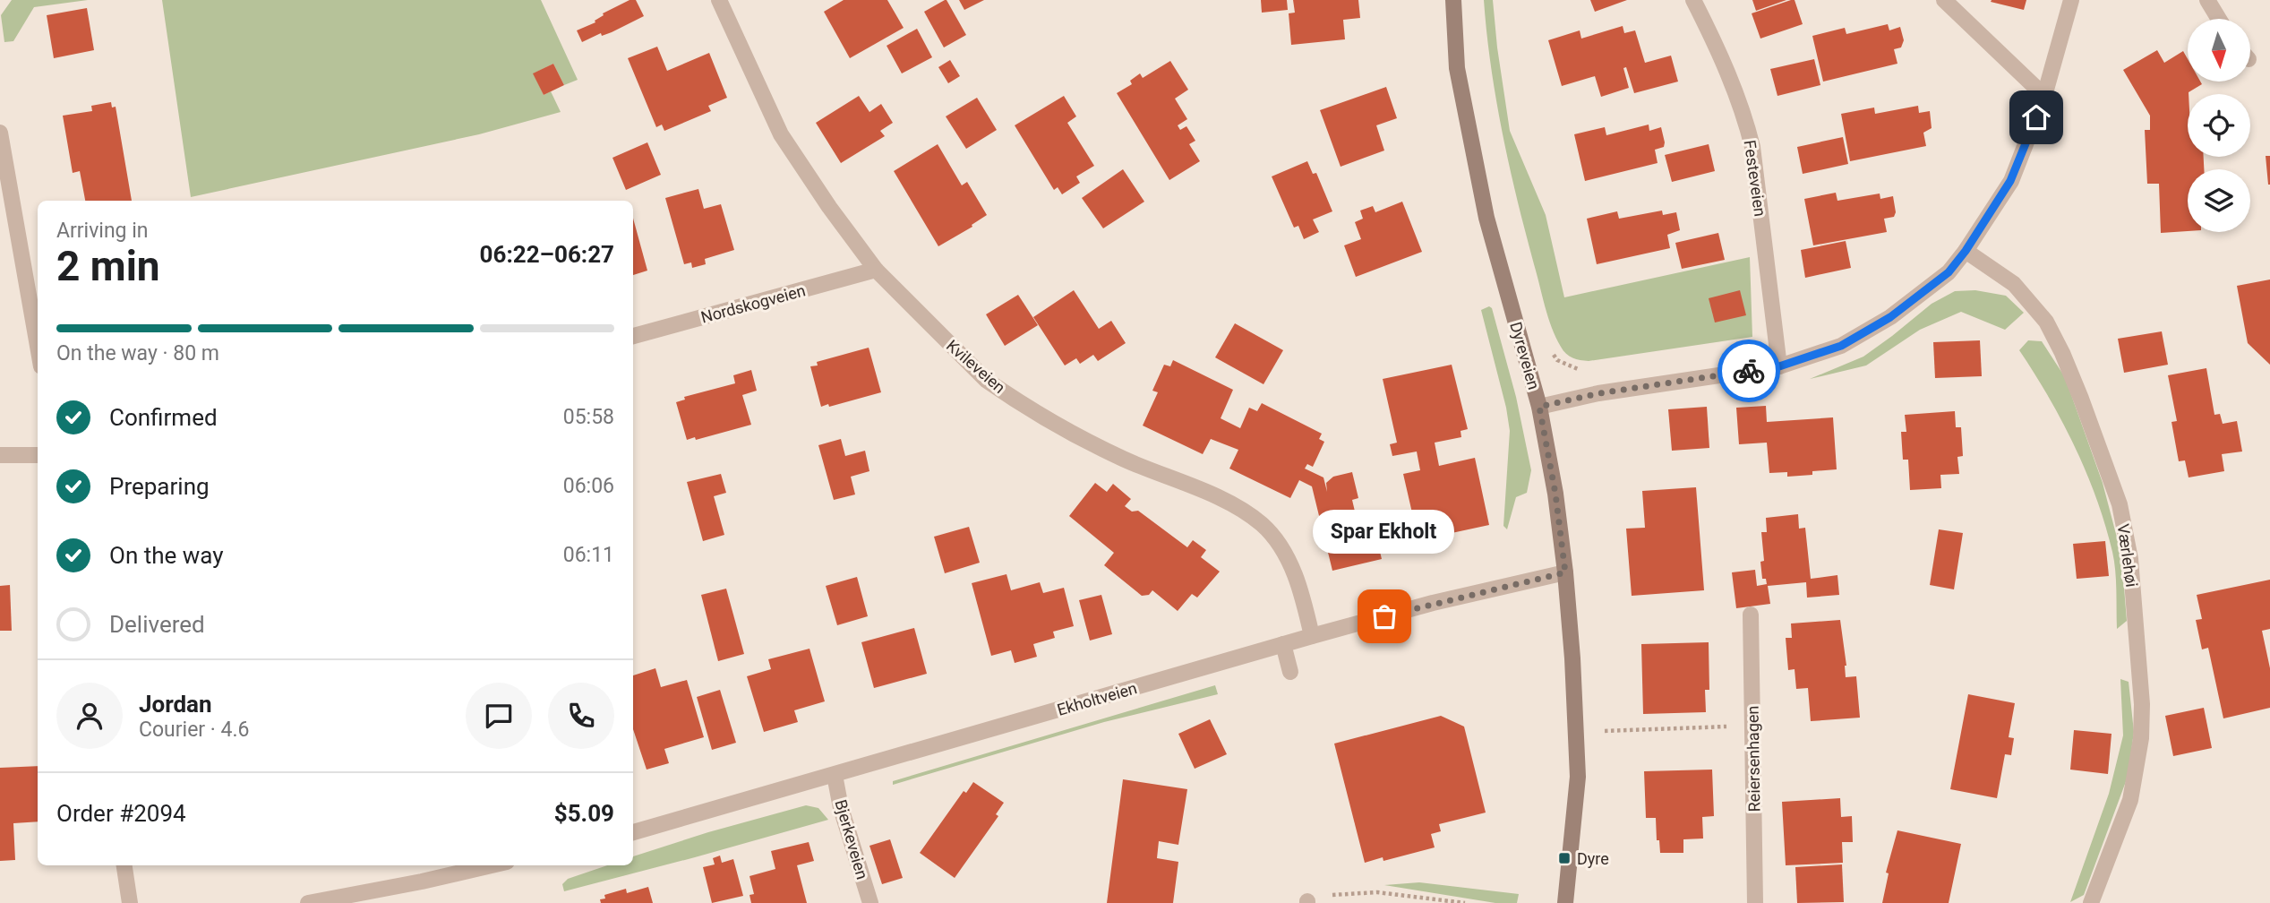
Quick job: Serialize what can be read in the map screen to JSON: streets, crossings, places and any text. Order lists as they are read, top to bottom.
{
  "streets": {
    "main road": ["Dyreveien"],
    "street": [
      "Festeveien",
      "Nordskogveien",
      "Kvileveien",
      "Værlehøi",
      "Ekholtveien",
      "Reiersenhagen",
      "Bjerkeveien"
    ]
  },
  "crossings": [
    ["Nordskogveien", "Kvileveien"],
    ["Dyreveien", "Ekholtveien"],
    ["Kvileveien", "Ekholtveien"],
    ["Ekholtveien", "Bjerkeveien"]
  ],
  "places": {
    "other": ["Spar Ekholt"],
    "transit": ["Dyre"]
  },
  "north": "bottom",
  "page": {
    "heading": ["2 min", "Arriving in", "06:22–06:27"],
    "panel": [
      "Jordan",
      "Courier · 4.6",
      "Order #2094",
      "$5.09"
    ],
    "bar": "On the way · 80 m",
    "list": [
      ["Confirmed", "05:58"],
      ["Preparing", "06:06"],
      ["On the way", "06:11"],
      "Delivered"
    ],
    "bubble": "Spar Ekholt"
  }
}
